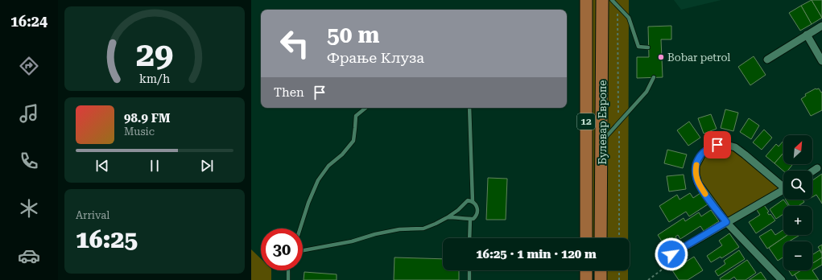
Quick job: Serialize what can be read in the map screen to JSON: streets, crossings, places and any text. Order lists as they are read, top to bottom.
{
  "streets": {
    "main road": ["12", "Булевар Европе"]
  },
  "places": ["Bobar petrol"],
  "north": "top right",
  "page": {
    "tabs": "16:24",
    "turn": ["50 m", "Фрање Клуза"],
    "then": "Then",
    "song": ["98.9 FM", "Music"],
    "map_buttons": ["+", "−"],
    "tile": ["Arrival", "16:25"],
    "limit": "30",
    "trip": "16:25 · 1 min · 120 m",
    "gauge": ["29", "km/h"]
  }
}
